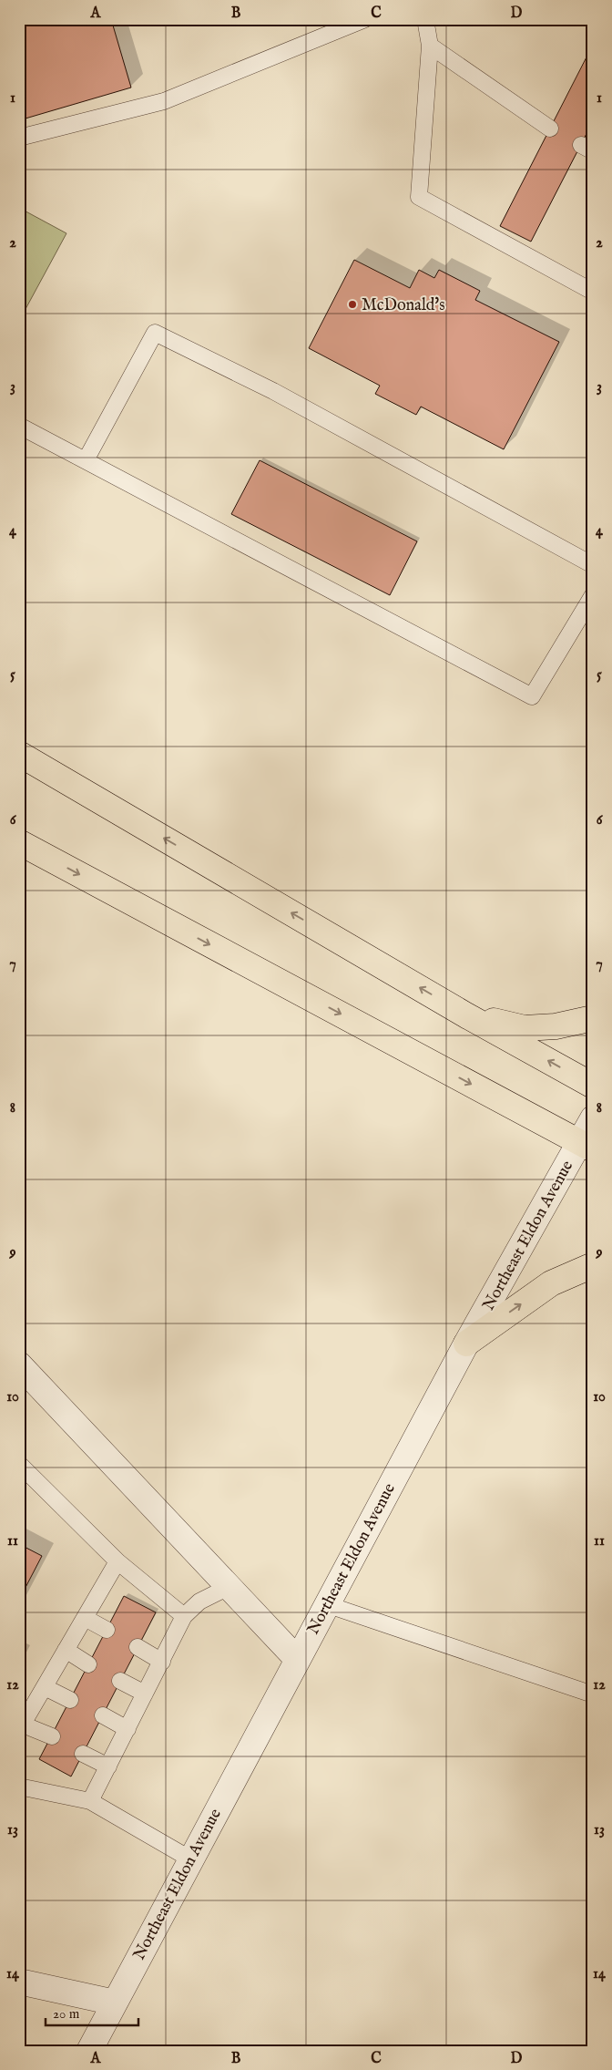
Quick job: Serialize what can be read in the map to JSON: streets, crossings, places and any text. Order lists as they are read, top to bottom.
{
  "streets": {
    "street": ["Northeast Eldon Avenue"]
  },
  "places": ["McDonald's"],
  "scale_bar": "20 m",
  "grid": {
    "columns": [
      "A",
      "B",
      "C",
      "D"
    ],
    "rows": [
      "1",
      "2",
      "3",
      "4",
      "5",
      "6",
      "7",
      "8",
      "9",
      "10",
      "11",
      "12",
      "13",
      "14"
    ]
  }
}
